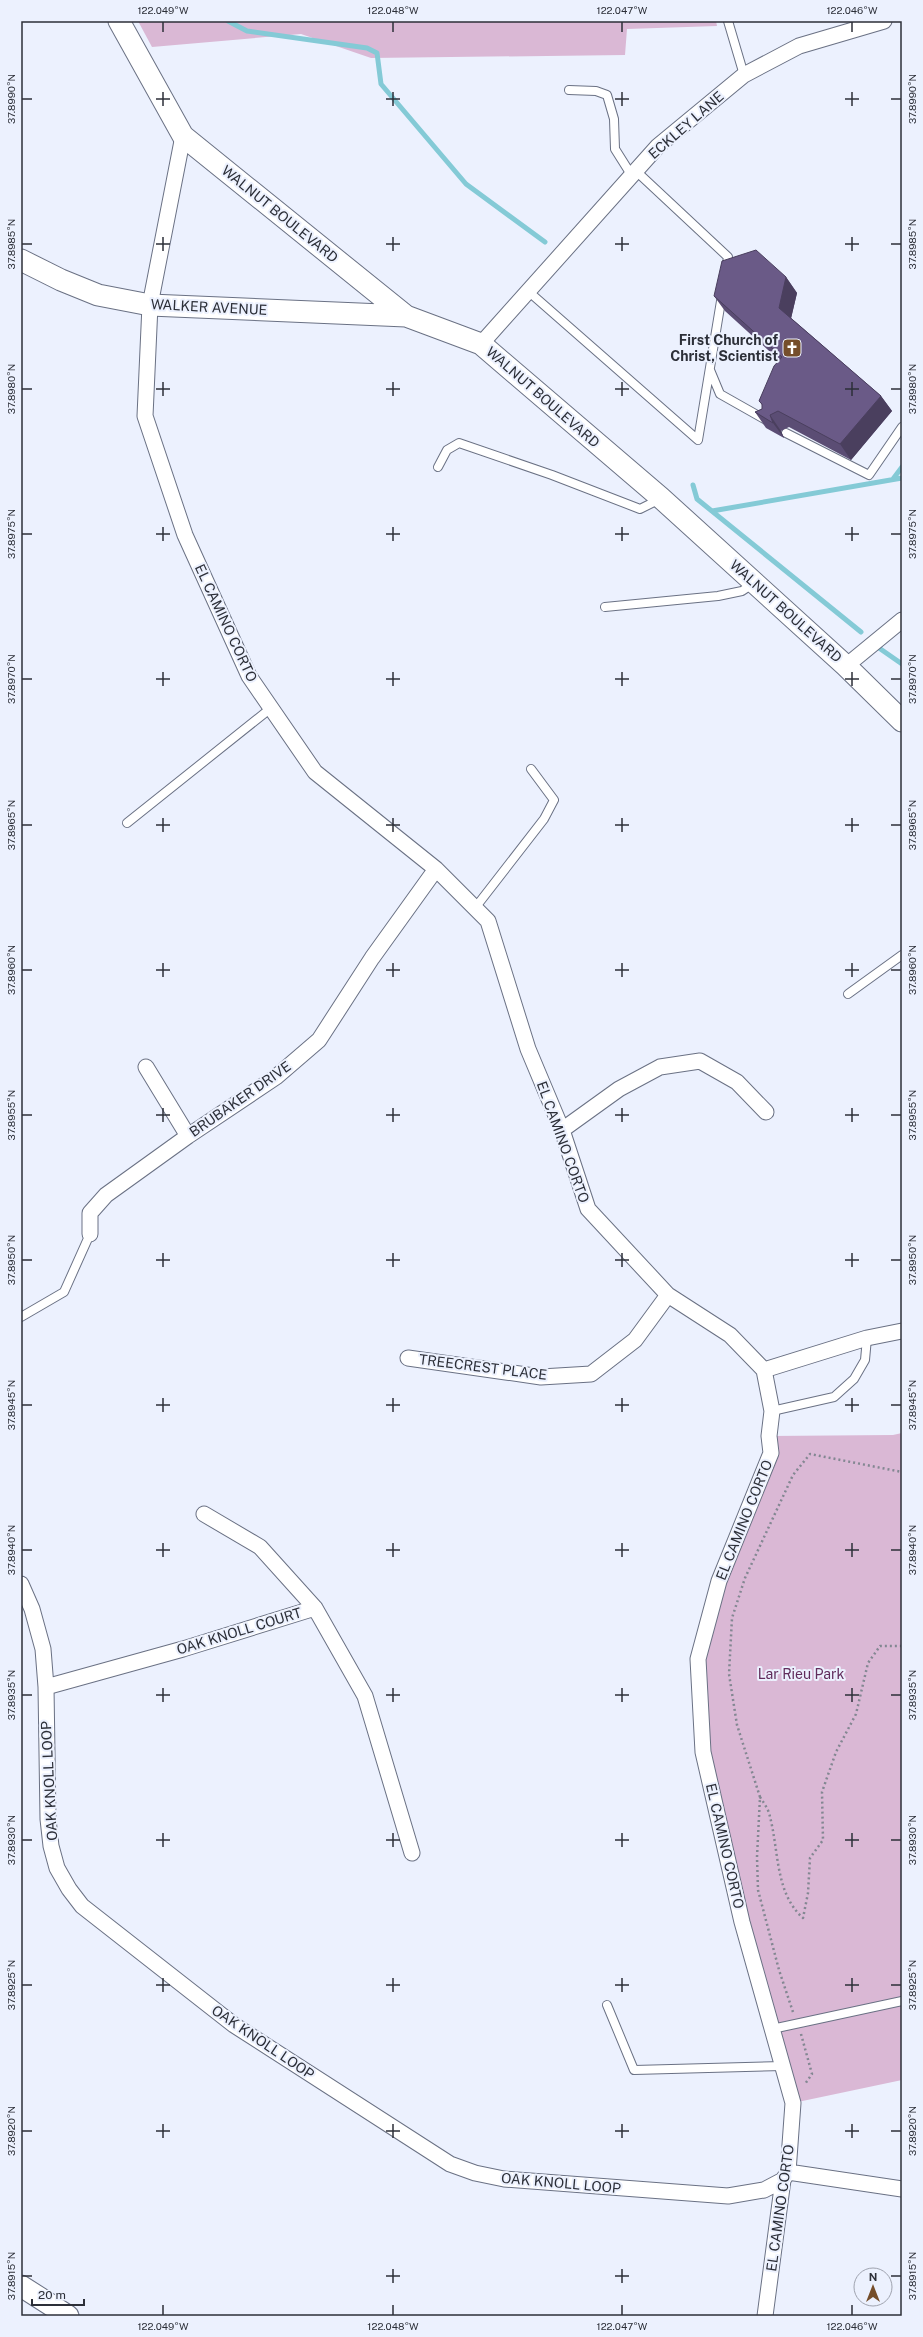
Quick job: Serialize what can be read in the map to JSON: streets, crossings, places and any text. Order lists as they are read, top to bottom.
{
  "streets": {
    "street": [
      "ECKLEY LANE",
      "WALNUT BOULEVARD",
      "WALKER AVENUE",
      "EL CAMINO CORTO",
      "BRUBAKER DRIVE",
      "TREECREST PLACE",
      "OAK KNOLL COURT",
      "OAK KNOLL LOOP"
    ]
  },
  "crossings": [
    ["ECKLEY LANE", "WALNUT BOULEVARD"],
    ["WALNUT BOULEVARD", "WALKER AVENUE"],
    ["WALNUT BOULEVARD", "EL CAMINO CORTO"],
    ["WALKER AVENUE", "EL CAMINO CORTO"],
    ["EL CAMINO CORTO", "BRUBAKER DRIVE"],
    ["EL CAMINO CORTO", "TREECREST PLACE"],
    ["EL CAMINO CORTO", "OAK KNOLL LOOP"],
    ["OAK KNOLL COURT", "OAK KNOLL LOOP"]
  ],
  "parks": ["Lar Rieu Park"],
  "places": {
    "church": ["First Church of Christ, Scientist"]
  },
  "scale_bar": "20 m",
  "north": "top",
  "coordinates": [
    "122.049°W",
    "122.048°W",
    "122.047°W",
    "122.046°W",
    "37.8990°N",
    "37.8985°N",
    "37.8980°N",
    "37.8975°N",
    "37.8970°N",
    "37.8965°N",
    "37.8960°N",
    "37.8955°N",
    "37.8950°N",
    "37.8945°N",
    "37.8940°N",
    "37.8935°N",
    "37.8930°N",
    "37.8925°N",
    "37.8920°N",
    "37.8915°N"
  ]
}
